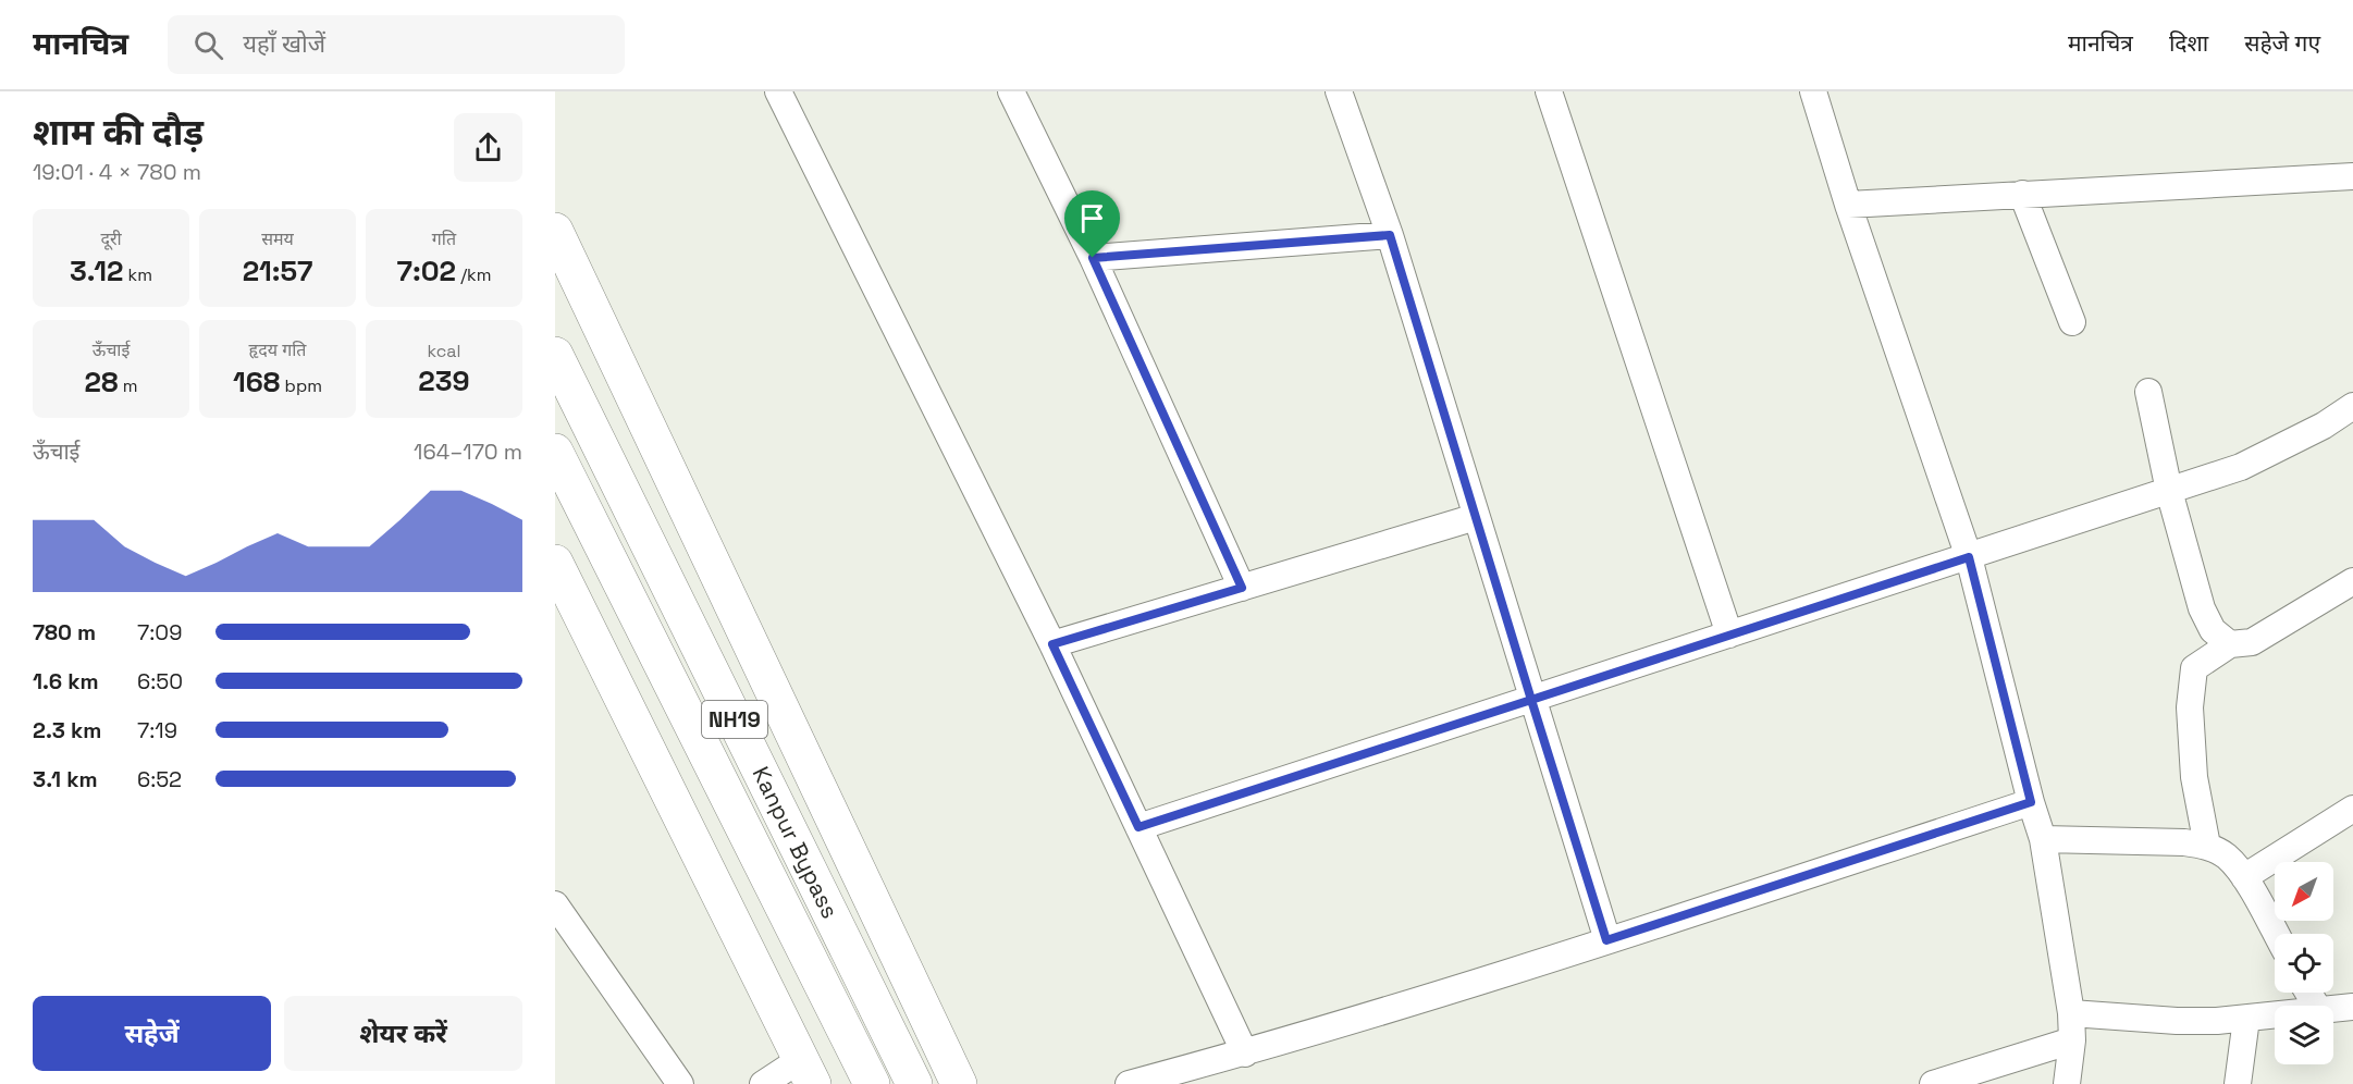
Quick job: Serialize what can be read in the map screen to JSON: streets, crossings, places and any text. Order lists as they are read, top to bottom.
{
  "streets": {
    "main road": ["NH19", "Kanpur Bypass"]
  },
  "north": "bottom left",
  "page": {
    "header": "मानचित्र",
    "search": "यहाँ खोजें",
    "nav": ["मानचित्र", "दिशा", "सहेजे गए"],
    "heading": ["शाम की दौड़", "19:01 · 4 × 780 m"],
    "stats": [
      ["दूरी", "3.12 km"],
      ["समय", "21:57"],
      ["गति", "7:02 /km"],
      ["ऊँचाई", "28 m"],
      ["हृदय गति", "168 bpm"],
      ["kcal", "239"]
    ],
    "chart": ["ऊँचाई", "164–170 m"],
    "list": [
      {
        "name": "780 m",
        "note": "7:09"
      },
      {
        "name": "1.6 km",
        "note": "6:50"
      },
      {
        "name": "2.3 km",
        "note": "7:19"
      },
      {
        "name": "3.1 km",
        "note": "6:52"
      }
    ],
    "buttons": ["सहेजें", "शेयर करें"]
  }
}
